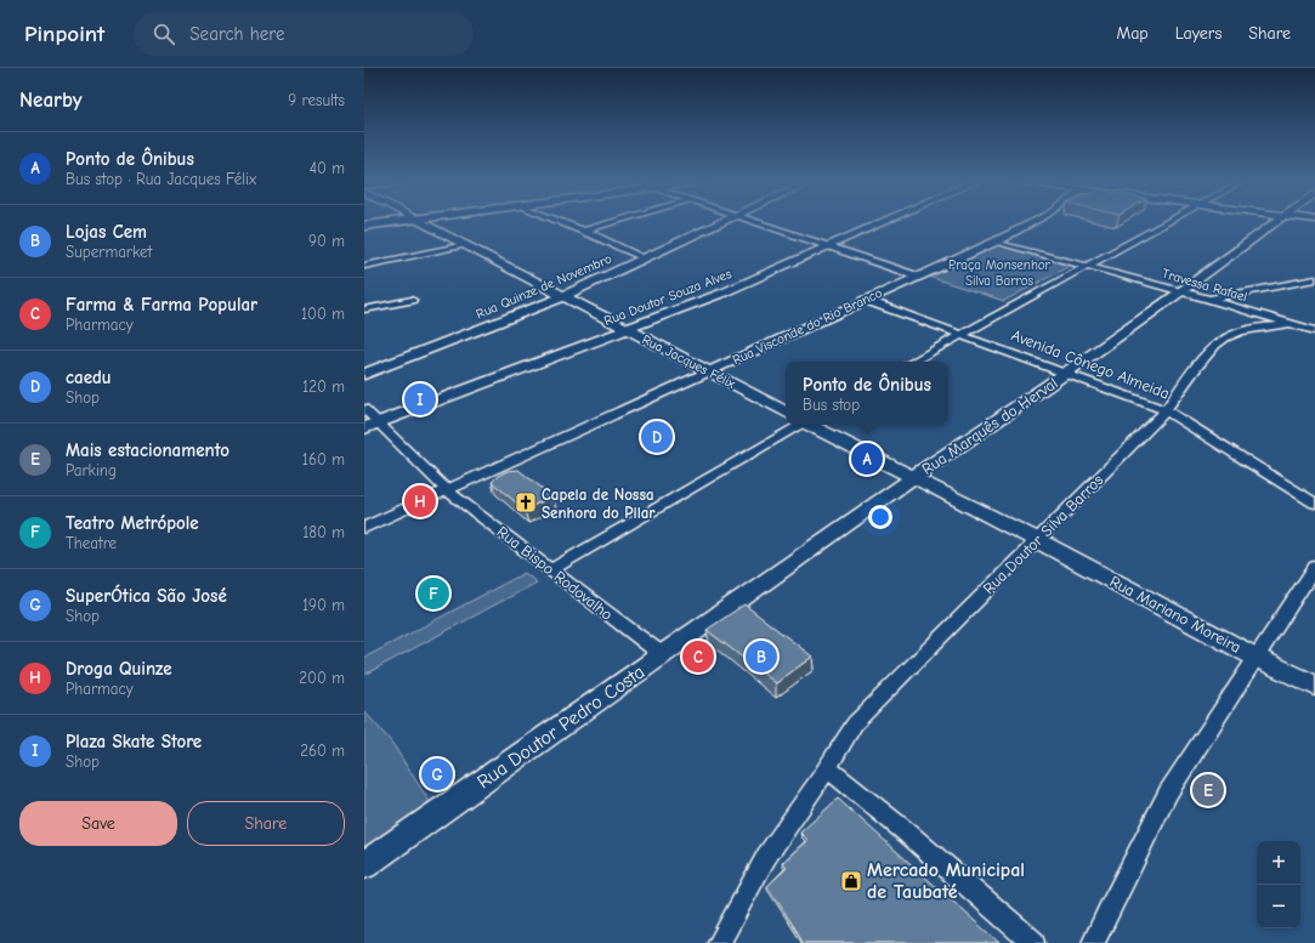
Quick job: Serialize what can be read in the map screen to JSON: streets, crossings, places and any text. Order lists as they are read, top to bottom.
{
  "streets": {
    "main road": [
      "Rua Quinze de Novembro",
      "Rua Doutor Souza Alves",
      "Rua Jacques Félix",
      "Rua Marquês do Herval",
      "Rua Mariano Moreira",
      "Rua Doutor Pedro Costa"
    ],
    "street": [
      "Travessa Rafael",
      "Rua Visconde do Rio Branco",
      "Avenida Cônego Almeida",
      "Rua Doutor Silva Barros",
      "Rua Bispo Rodovalho"
    ]
  },
  "crossings": [
    ["Travessa Rafael", "Rua Marquês do Herval"],
    ["Travessa Rafael", "Rua Doutor Silva Barros"],
    ["Rua Quinze de Novembro", "Rua Jacques Félix"],
    ["Rua Doutor Souza Alves", "Rua Jacques Félix"],
    ["Rua Doutor Souza Alves", "Rua Bispo Rodovalho"],
    ["Rua Visconde do Rio Branco", "Rua Jacques Félix"],
    ["Rua Visconde do Rio Branco", "Avenida Cônego Almeida"],
    ["Rua Visconde do Rio Branco", "Rua Bispo Rodovalho"],
    ["Avenida Cônego Almeida", "Rua Marquês do Herval"],
    ["Avenida Cônego Almeida", "Rua Doutor Silva Barros"],
    ["Rua Marquês do Herval", "Rua Bispo Rodovalho"],
    ["Rua Marquês do Herval", "Rua Doutor Pedro Costa"],
    ["Rua Doutor Silva Barros", "Rua Mariano Moreira"],
    ["Rua Bispo Rodovalho", "Rua Doutor Pedro Costa"]
  ],
  "parks": ["Praça Monsenhor Silva Barros"],
  "places": {
    "church": ["Capela de Nossa Senhora do Pilar"],
    "shop": ["Mercado Municipal de Taubaté"]
  },
  "page": {
    "header": "Pinpoint",
    "search": "Search here",
    "nav": ["Map", "Layers", "Share"],
    "heading": ["Nearby", "9 results"],
    "list": [
      {
        "mark": "A",
        "name": "Ponto de Ônibus",
        "note": "Bus stop · Rua Jacques Félix",
        "value": "40 m"
      },
      {
        "mark": "B",
        "name": "Lojas Cem",
        "note": "Supermarket",
        "value": "90 m"
      },
      {
        "mark": "C",
        "name": "Farma & Farma Popular",
        "note": "Pharmacy",
        "value": "100 m"
      },
      {
        "mark": "D",
        "name": "caedu",
        "note": "Shop",
        "value": "120 m"
      },
      {
        "mark": "E",
        "name": "Mais estacionamento",
        "note": "Parking",
        "value": "160 m"
      },
      {
        "mark": "F",
        "name": "Teatro Metrópole",
        "note": "Theatre",
        "value": "180 m"
      },
      {
        "mark": "G",
        "name": "SuperÓtica São José",
        "note": "Shop",
        "value": "190 m"
      },
      {
        "mark": "H",
        "name": "Droga Quinze",
        "note": "Pharmacy",
        "value": "200 m"
      },
      {
        "mark": "I",
        "name": "Plaza Skate Store",
        "note": "Shop",
        "value": "260 m"
      }
    ],
    "popup": ["Ponto de Ônibus", "Bus stop"],
    "pins": [
      "I",
      "D",
      "A",
      "H",
      "F",
      "B",
      "C",
      "G",
      "E"
    ],
    "buttons": ["Save", "Share"],
    "map_buttons": ["+", "−"]
  }
}
